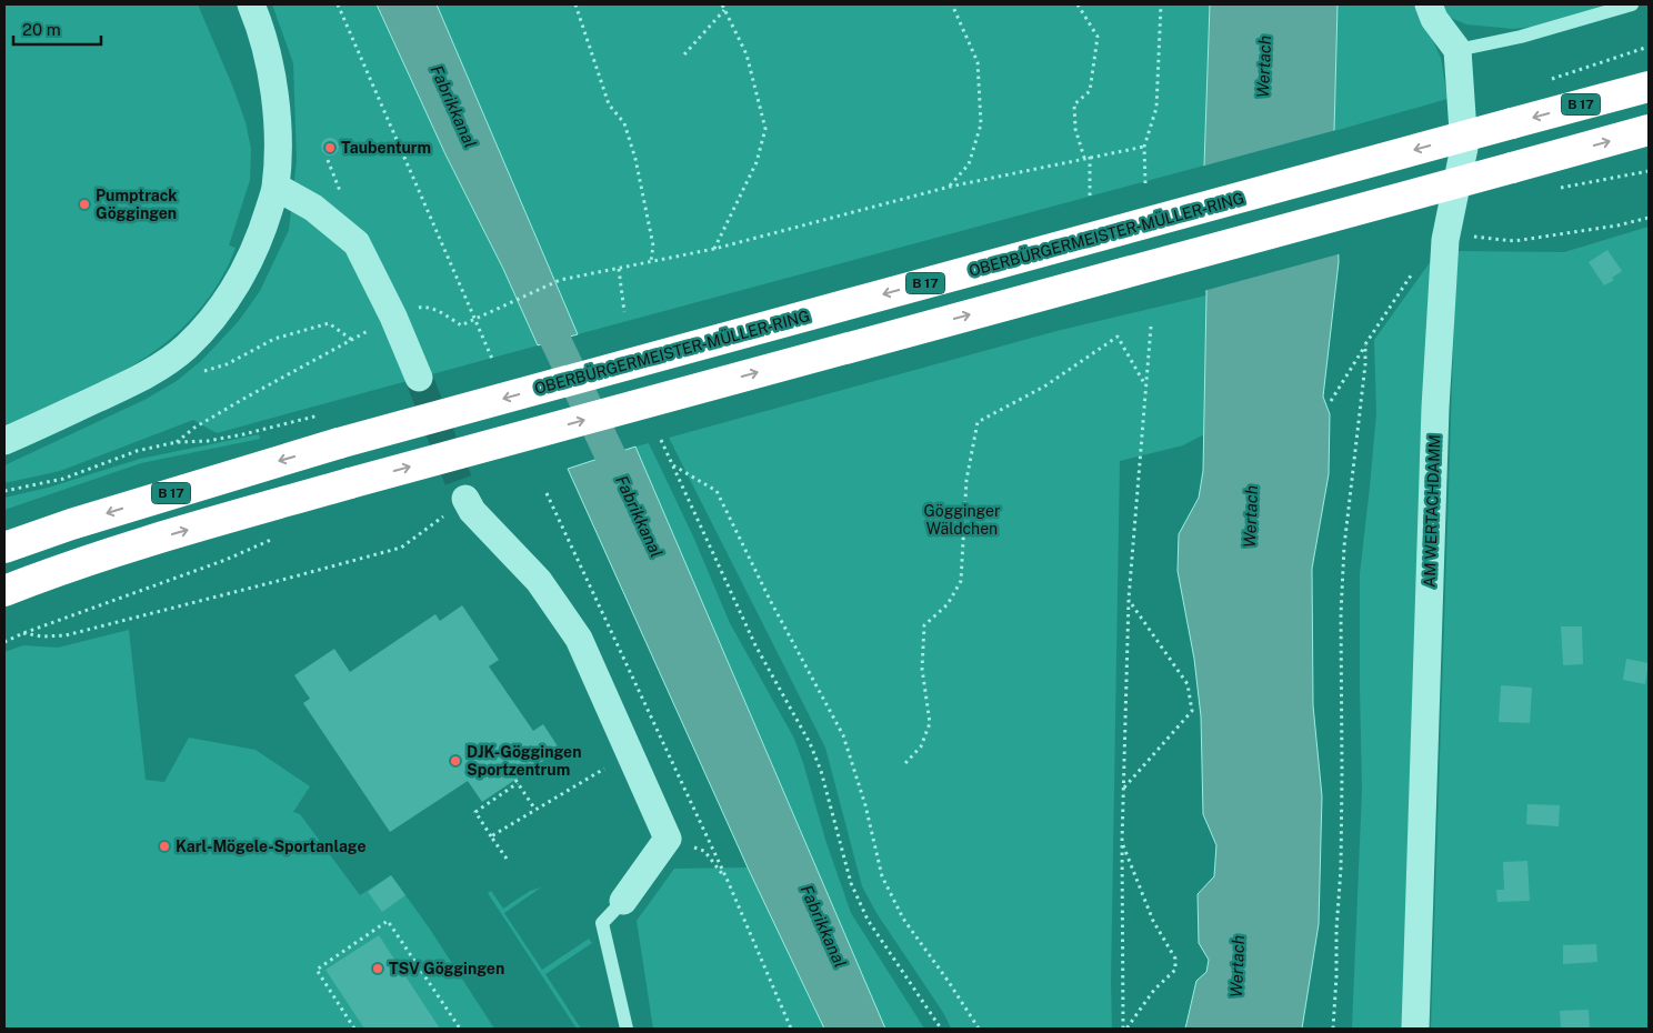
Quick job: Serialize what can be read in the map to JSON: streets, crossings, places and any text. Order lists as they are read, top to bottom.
{
  "streets": {
    "highway": ["B 17", "OBERBÜRGERMEISTER-MÜLLER-RING"],
    "street": ["AM WERTACHDAMM"]
  },
  "water": ["Wertach", "Fabrikkanal"],
  "parks": ["Gögginger Wäldchen"],
  "places": [
    "Taubenturm",
    "Pumptrack Göggingen",
    "DJK-Göggingen Sportzentrum",
    "Karl-Mögele-Sportanlage",
    "TSV Göggingen"
  ],
  "scale_bar": "20 m"
}
